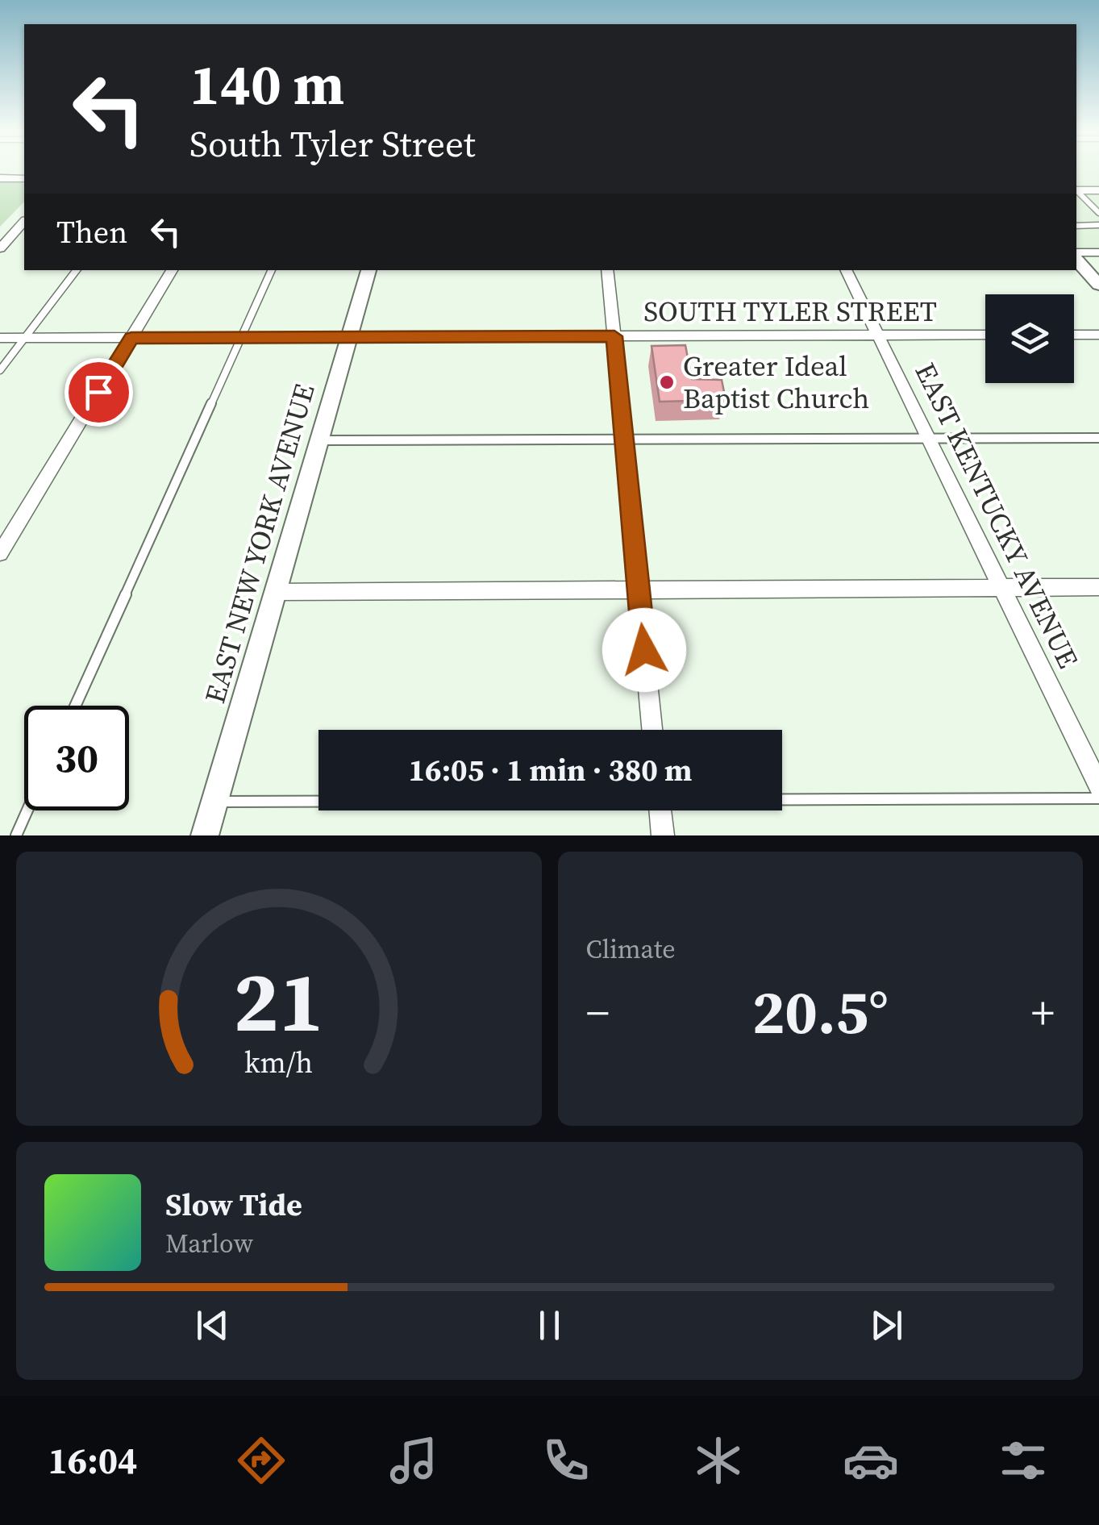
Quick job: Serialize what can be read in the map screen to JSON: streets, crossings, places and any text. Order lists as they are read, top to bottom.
{
  "streets": {
    "street": ["SOUTH TYLER STREET", "EAST KENTUCKY AVENUE", "EAST NEW YORK AVENUE"]
  },
  "crossings": [
    ["SOUTH TYLER STREET", "EAST KENTUCKY AVENUE"],
    ["SOUTH TYLER STREET", "EAST NEW YORK AVENUE"]
  ],
  "places": ["Greater Ideal Baptist Church"],
  "page": {
    "turn": ["140 m", "South Tyler Street"],
    "then": "Then",
    "limit": "30",
    "trip": "16:05 · 1 min · 380 m",
    "tile": "Climate",
    "heat": ["−", "20.5°", "+"],
    "song": ["Slow Tide", "Marlow"],
    "tabs": "16:04",
    "gauge": ["21", "km/h"]
  }
}
